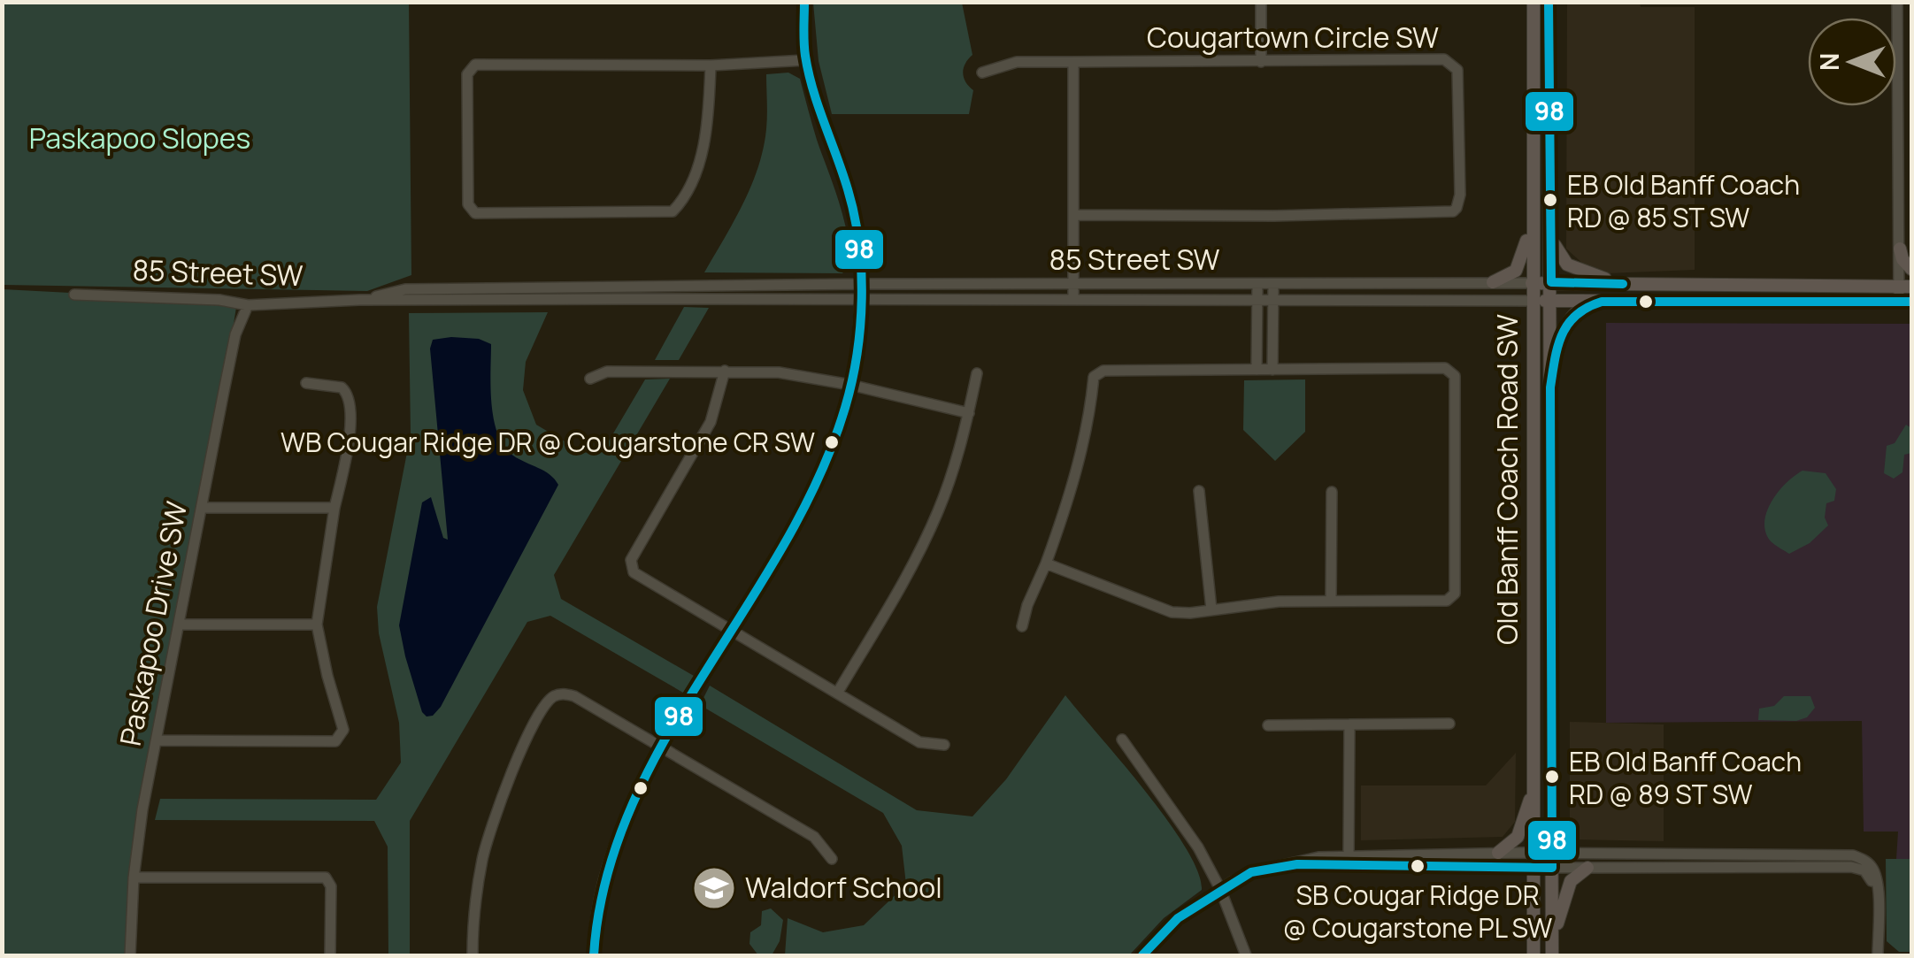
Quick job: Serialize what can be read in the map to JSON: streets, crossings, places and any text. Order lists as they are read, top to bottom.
{
  "streets": {
    "main road": ["85 Street SW", "Old Banff Coach Road SW"],
    "street": ["Cougartown Circle SW", "Paskapoo Drive SW"]
  },
  "crossings": [
    ["85 Street SW", "Old Banff Coach Road SW"],
    ["85 Street SW", "Paskapoo Drive SW"]
  ],
  "parks": ["Paskapoo Slopes"],
  "places": {
    "other": [
      "EB Old Banff Coach RD @ 85 ST SW",
      "WB Cougar Ridge DR @ Cougarstone CR SW",
      "EB Old Banff Coach RD @ 89 ST SW",
      "SB Cougar Ridge DR @ Cougarstone PL SW"
    ],
    "school or university": ["Waldorf School"]
  },
  "lines": ["transit line 98"],
  "north": "left"
}
